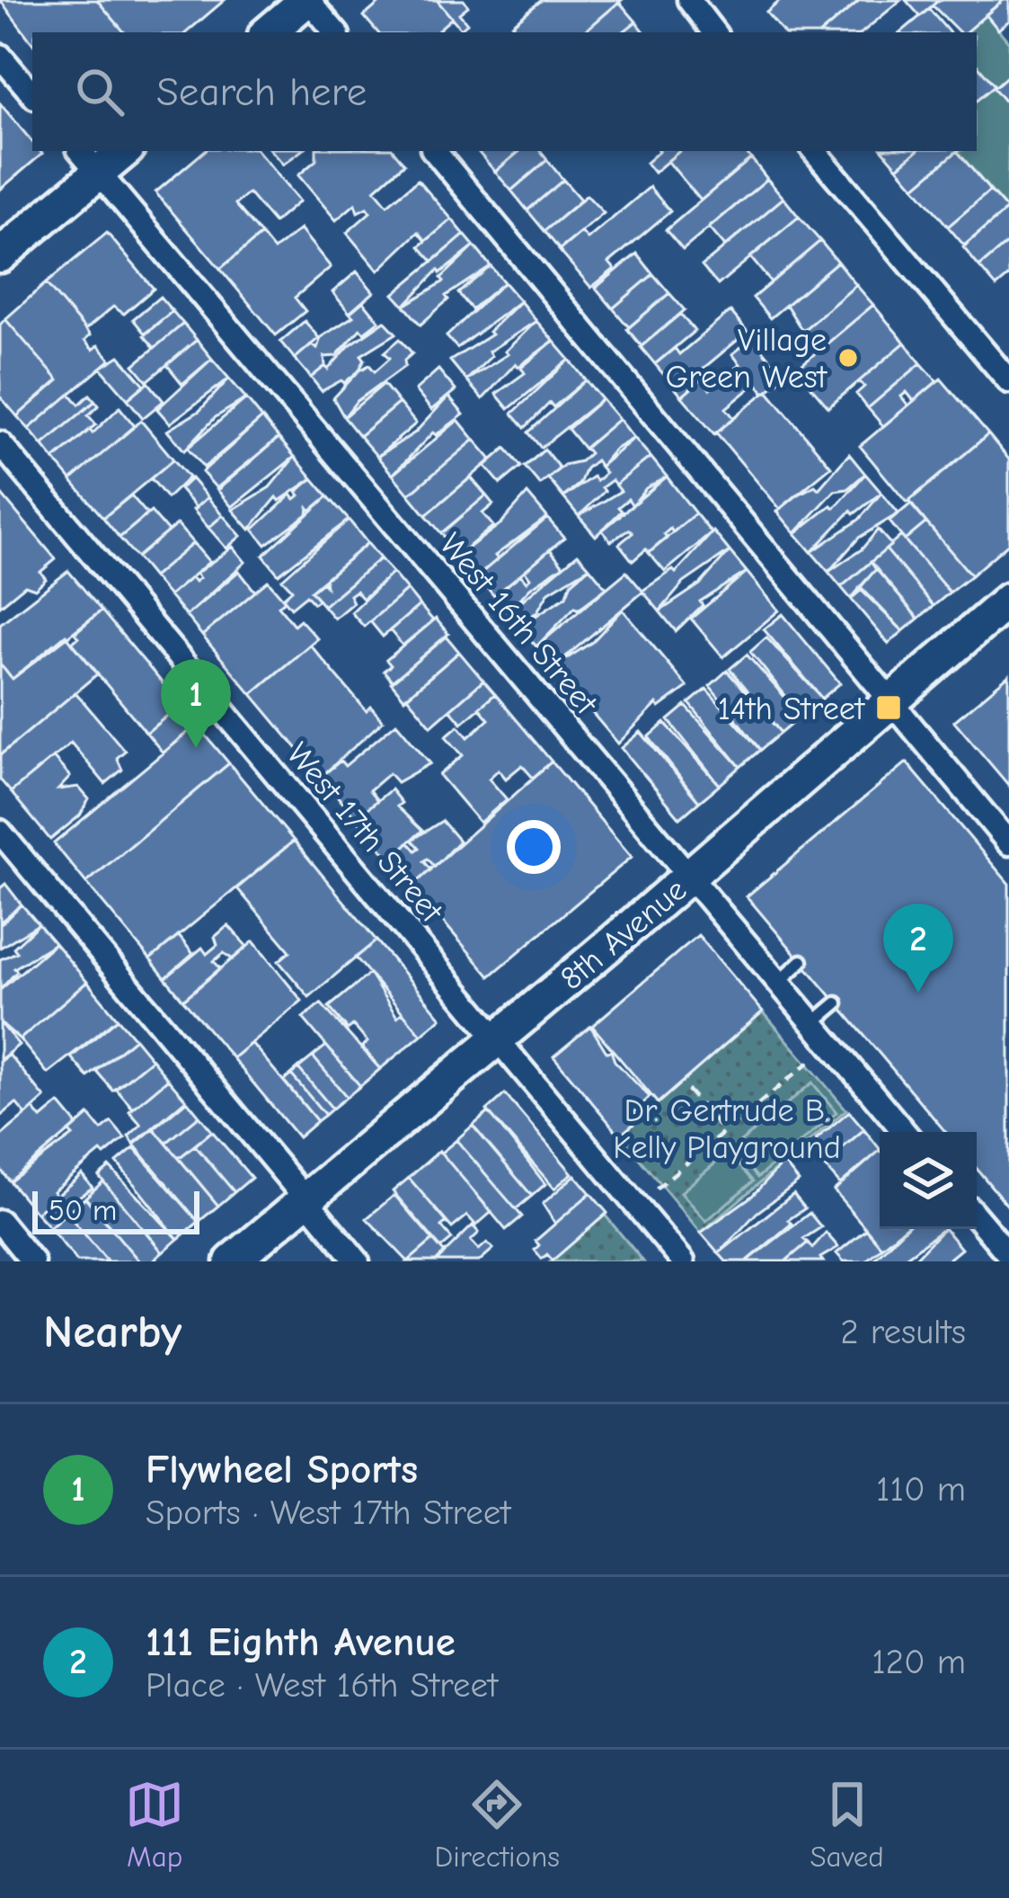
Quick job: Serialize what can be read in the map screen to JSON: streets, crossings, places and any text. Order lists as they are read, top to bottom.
{
  "streets": {
    "main road": ["8th Avenue"],
    "street": ["West 16th Street", "West 17th Street"]
  },
  "crossings": [
    ["West 16th Street", "8th Avenue"],
    ["West 17th Street", "8th Avenue"]
  ],
  "parks": ["Dr. Gertrude B. Kelly Playground"],
  "places": {
    "other": ["Village Green West"],
    "transit": ["14th Street"]
  },
  "scale_bar": "50 m",
  "page": {
    "search": "Search here",
    "pins": ["1", "2"],
    "scale": "50 m",
    "heading": ["Nearby", "2 results"],
    "list": [
      {
        "mark": "1",
        "name": "Flywheel Sports",
        "note": "Sports · West 17th Street",
        "value": "110 m"
      },
      {
        "mark": "2",
        "name": "111 Eighth Avenue",
        "note": "Place · West 16th Street",
        "value": "120 m"
      }
    ],
    "nav": ["Map", "Directions", "Saved"]
  }
}
